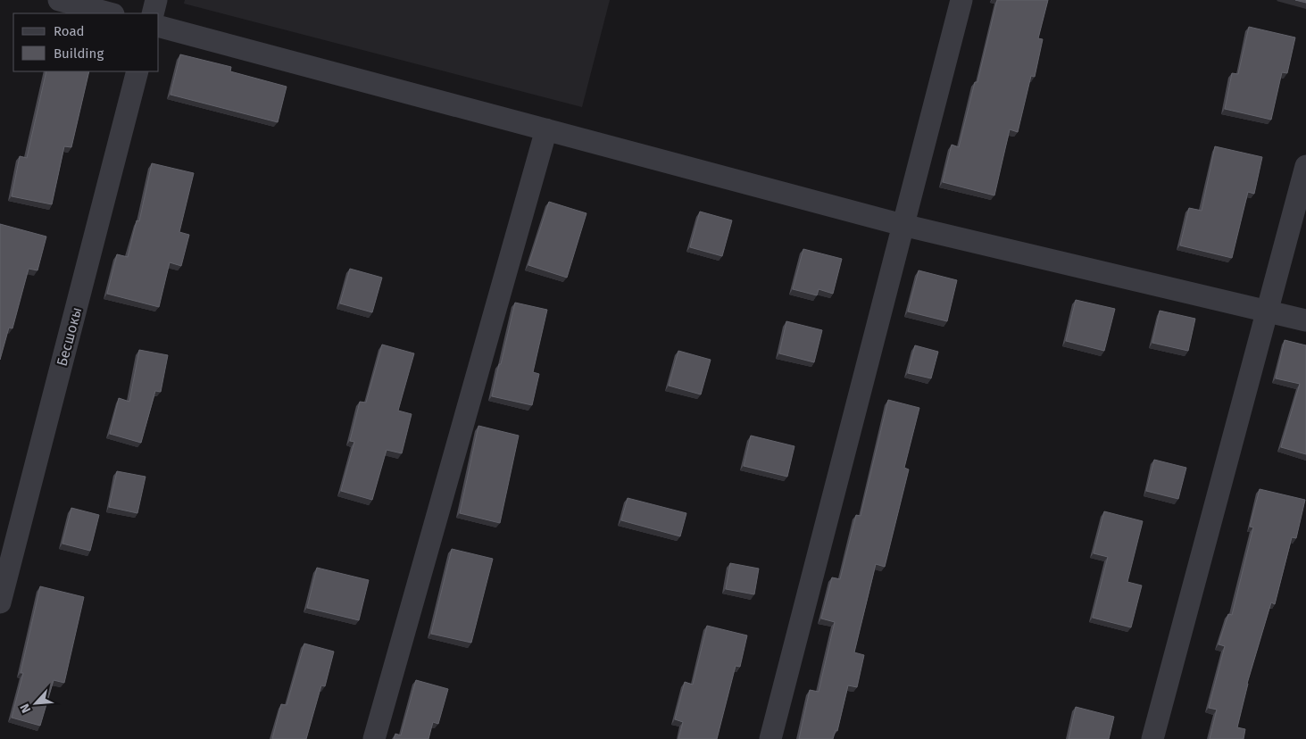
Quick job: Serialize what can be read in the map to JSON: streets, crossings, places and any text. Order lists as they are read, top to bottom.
{
  "streets": {
    "street": ["Бесшокы"]
  },
  "legend": ["Road", "Building"],
  "north": "bottom left"
}
